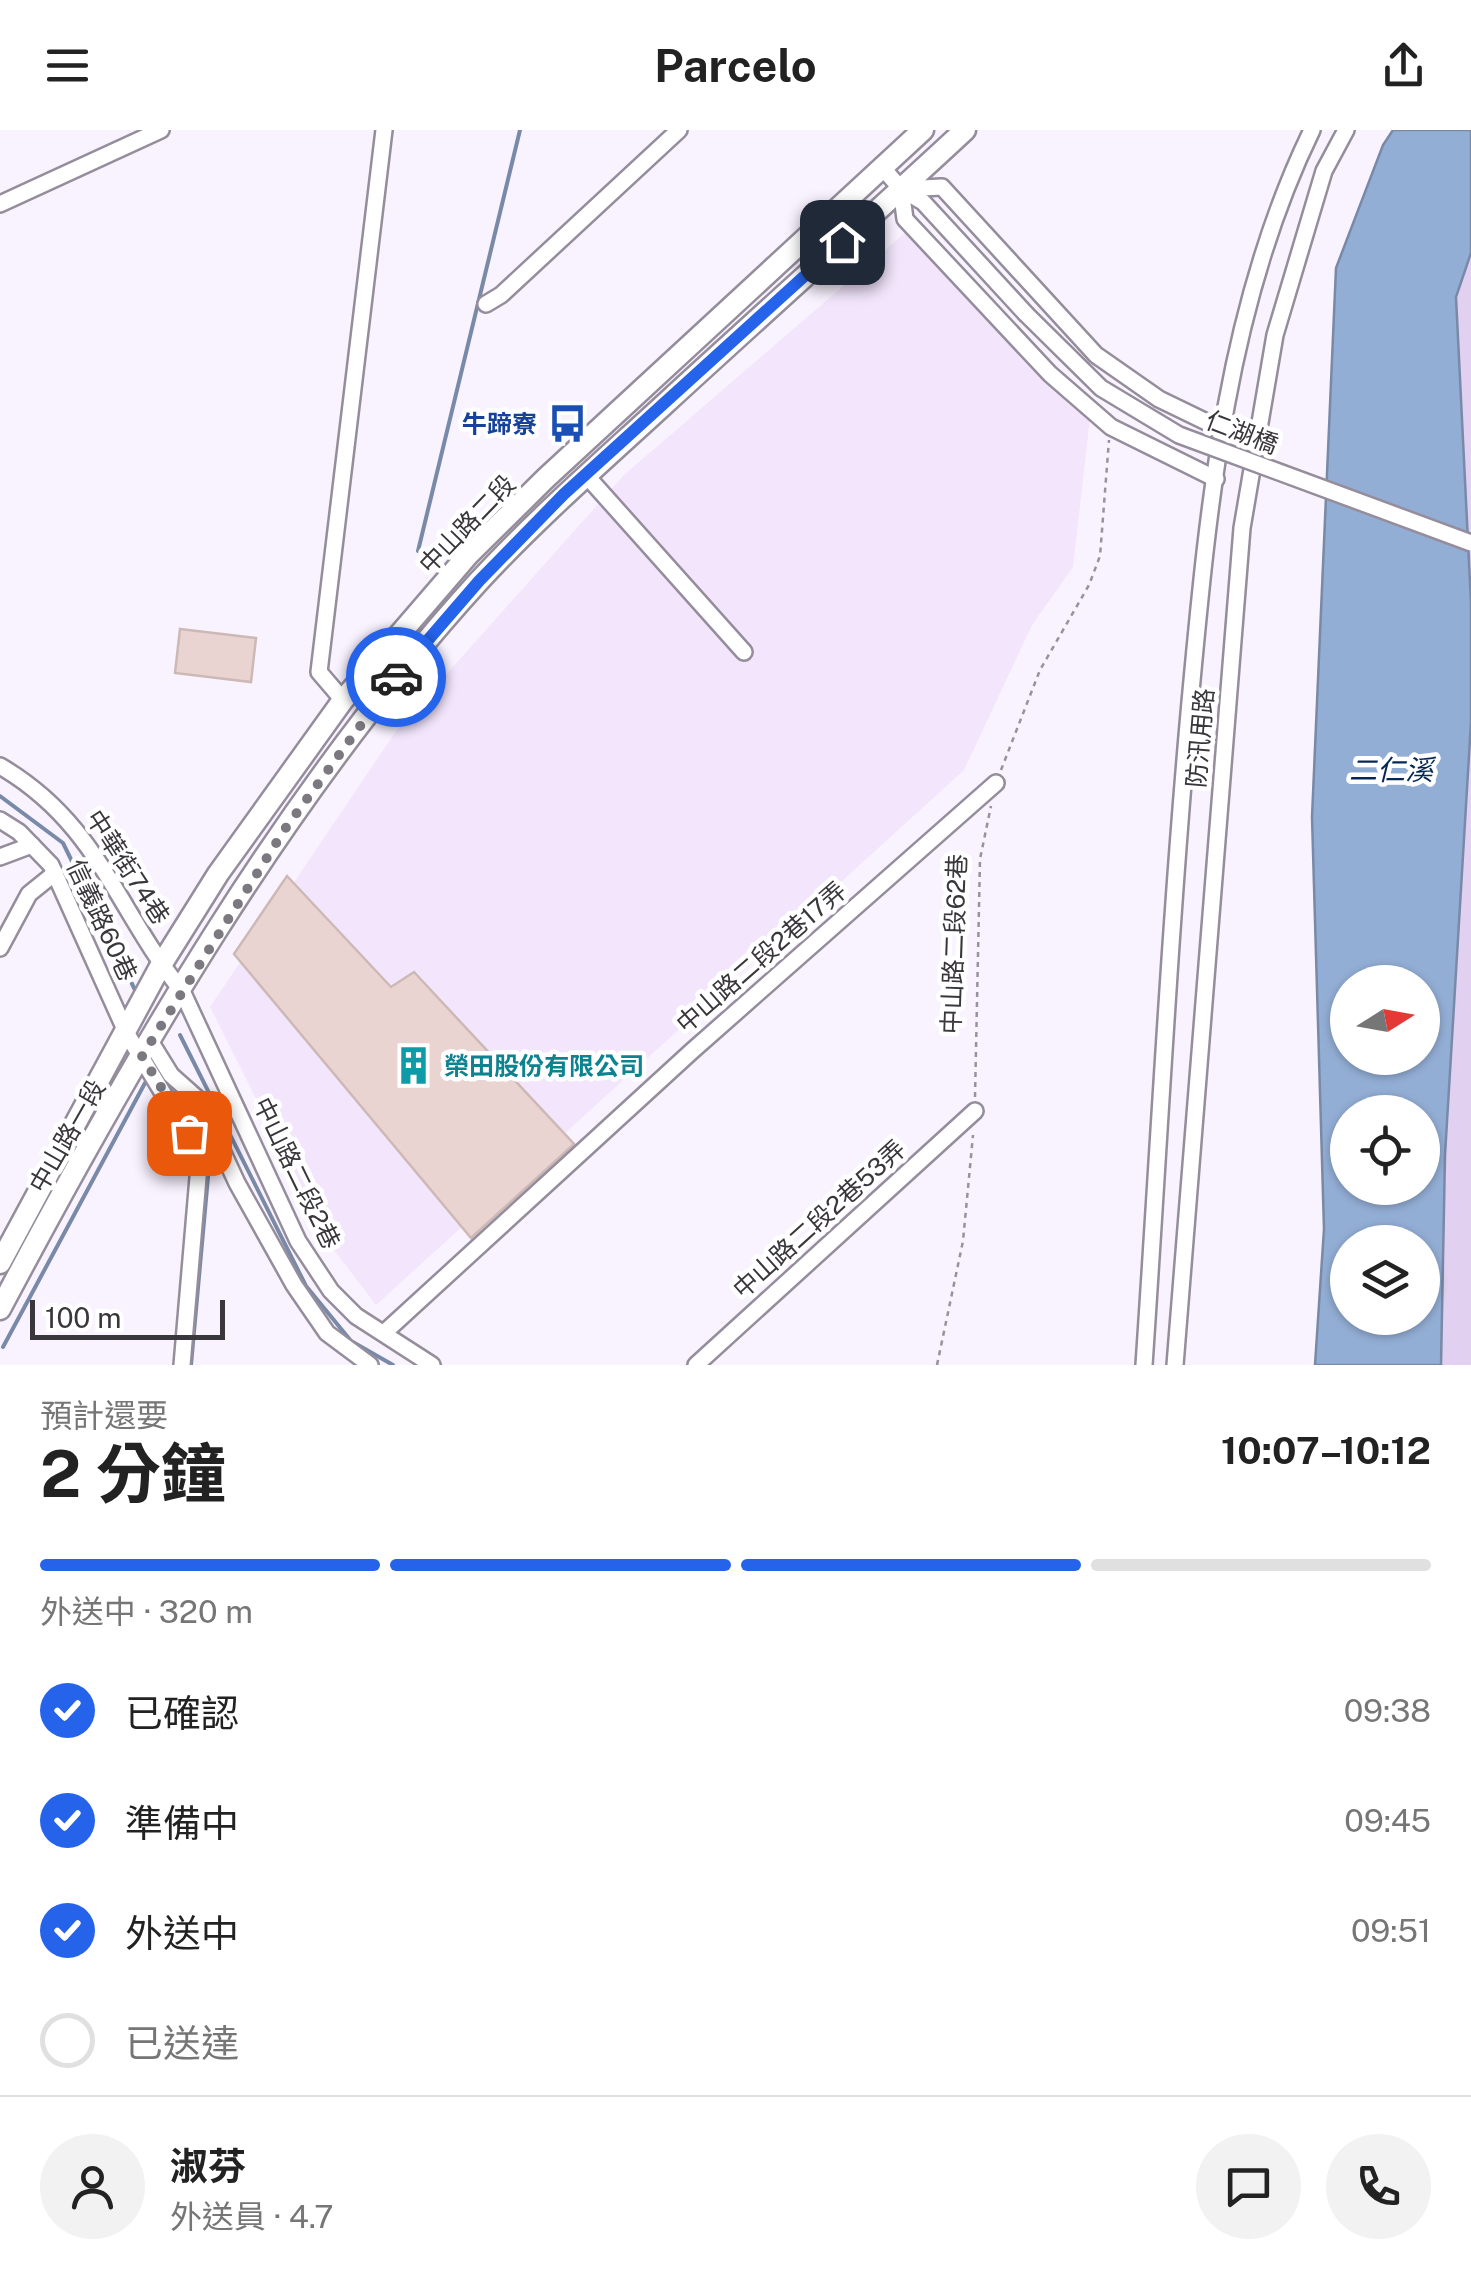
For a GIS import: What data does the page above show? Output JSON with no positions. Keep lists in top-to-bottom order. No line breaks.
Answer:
{"streets":{"main road":["中山路二段","中山路一段"],"street":["仁湖橋","防汛用路","中華街74巷","信義路60巷","中山路二段2巷17弄","中山路二段2巷","中山路二段2巷53弄"],"path":["中山路二段62巷"]},"crossings":[["仁湖橋","中山路二段"],["中山路二段","中華街74巷"],["中山路二段","信義路60巷"],["中山路二段","中山路一段"],["中山路二段","中山路二段2巷"],["中華街74巷","中山路二段2巷"],["信義路60巷","中山路一段"],["中山路二段62巷","中山路二段2巷17弄"],["中山路二段62巷","中山路二段2巷53弄"],["中山路二段2巷17弄","中山路二段2巷"]],"water":["二仁溪"],"places":{"bus stop":["牛蹄寮"],"building":["榮田股份有限公司"]},"scale_bar":"100 m","north":"right","page":{"header":"Parcelo","scale":"100 m","heading":["2 分鐘","預計還要","10:07–10:12"],"panel":["淑芬","外送員 · 4.7"],"bar":"外送中 · 320 m","list":[["已確認","09:38"],["準備中","09:45"],["外送中","09:51"],"已送達"]}}
